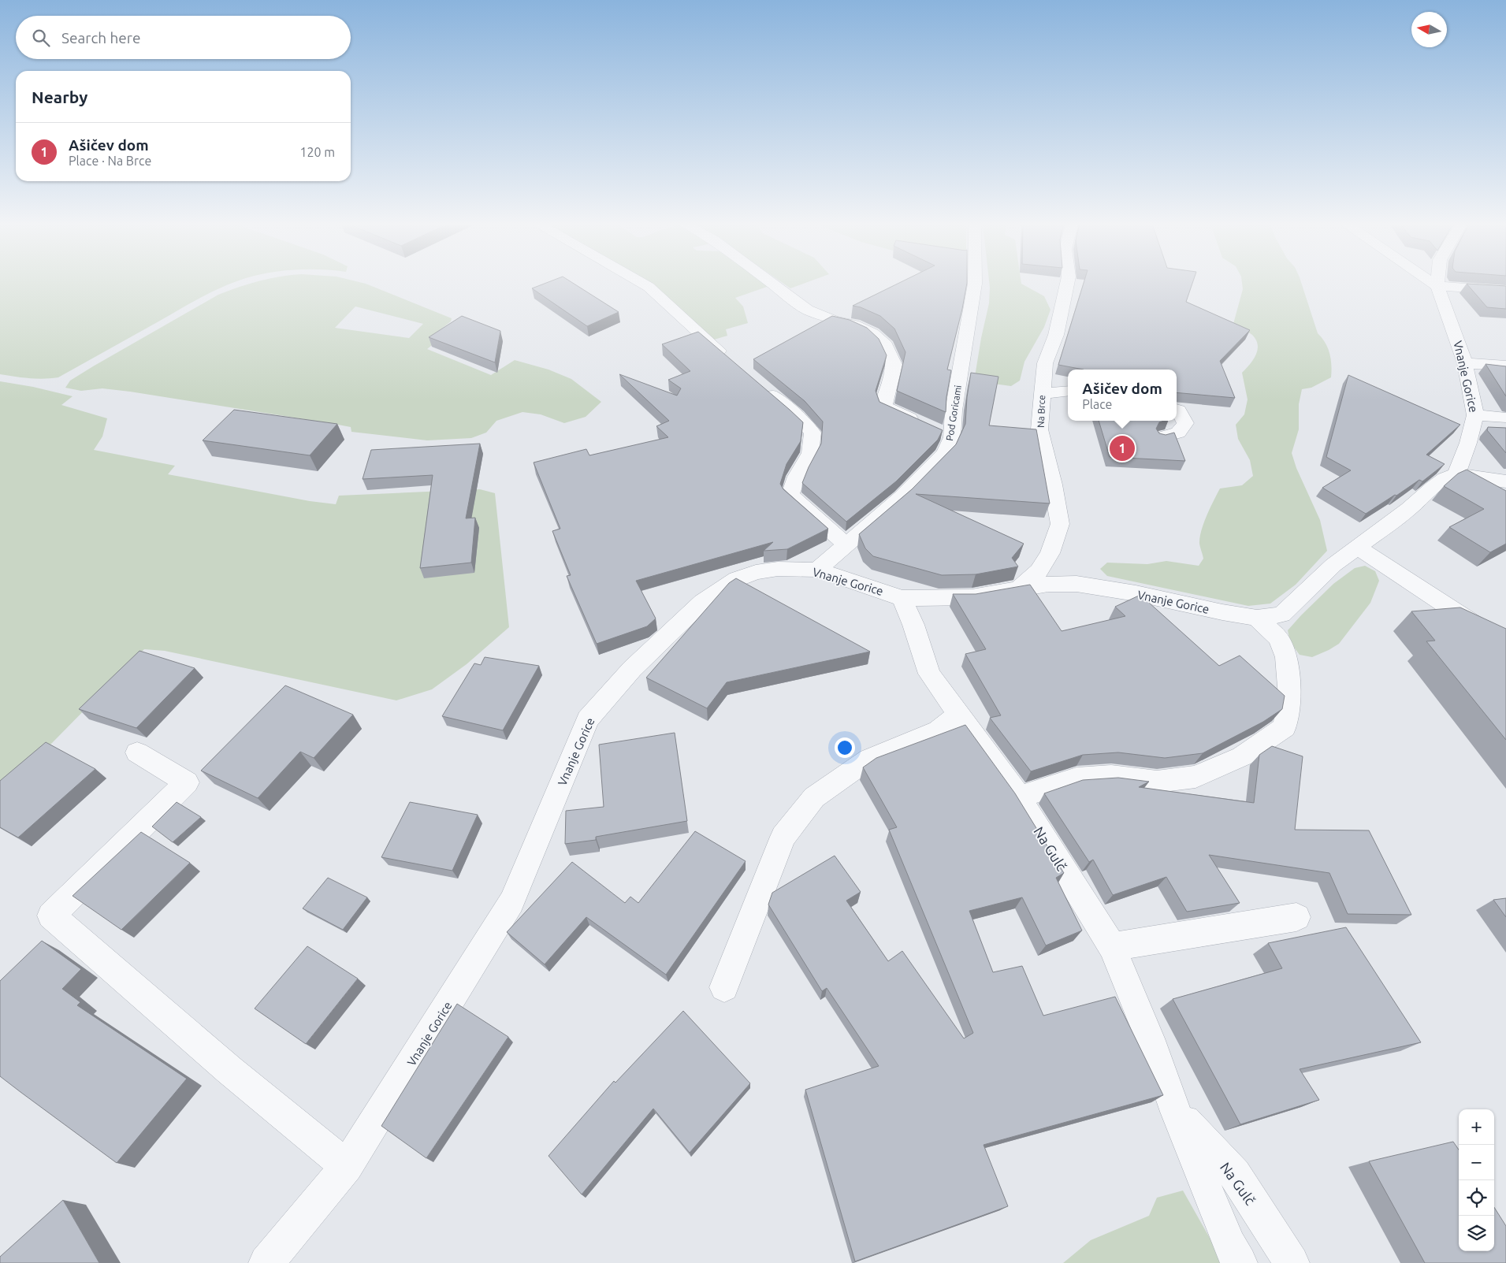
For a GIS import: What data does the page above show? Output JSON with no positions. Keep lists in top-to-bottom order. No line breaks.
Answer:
{"streets":{"street":["Vnanje Gorice","Na Brce","Pod Goricami","Na Gulč"]},"crossings":[["Vnanje Gorice","Na Brce"],["Vnanje Gorice","Pod Goricami"],["Vnanje Gorice","Na Gulč"]],"north":"left","page":{"search":"Search here","heading":"Nearby","list":[{"mark":"1","name":"Ašičev dom","note":"Place · Na Brce","value":"120 m"}],"popup":["Ašičev dom","Place"],"pins":"1","map_buttons":["+","−"]}}
